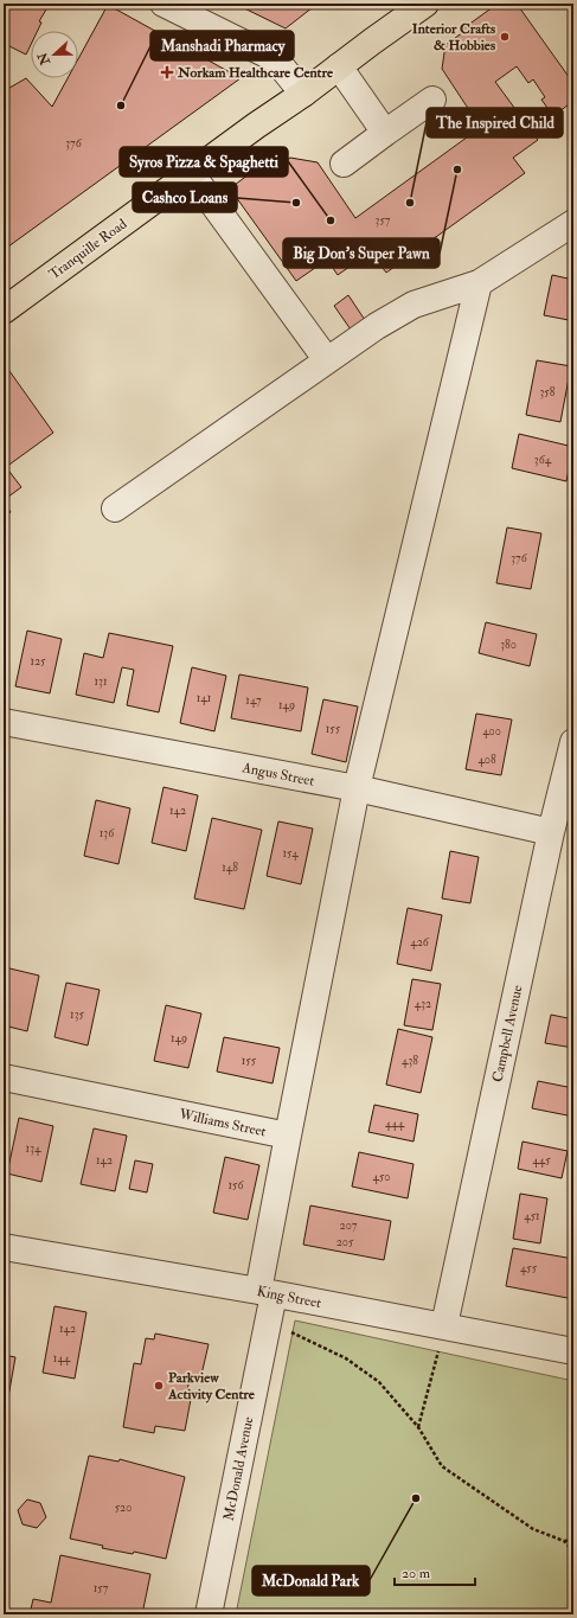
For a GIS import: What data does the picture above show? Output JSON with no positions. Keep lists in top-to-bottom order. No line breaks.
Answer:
{"streets":{"main road":["Tranquille Road"],"street":["Angus Street","Campbell Avenue","Williams Street","King Street","McDonald Avenue"]},"crossings":[["Angus Street","Campbell Avenue"],["Campbell Avenue","King Street"],["King Street","McDonald Avenue"]],"places":{"other":["Interior Crafts & Hobbies","Manshadi Pharmacy","Big Don's Super Pawn","Cashco Loans","The Inspired Child","Syros Pizza & Spaghetti","Parkview Activity Centre","McDonald Park"],"health":["Norkam Healthcare Centre"]},"house_numbers":["376","357","358","364","376","380","125","131","141","147","149","155","400","408","142","136","154","148","426","432","135","149","155","438","444","134","142","445","450","156","451","207","205","455","142","144","520","157"],"scale_bar":"20 m","north":"left"}
